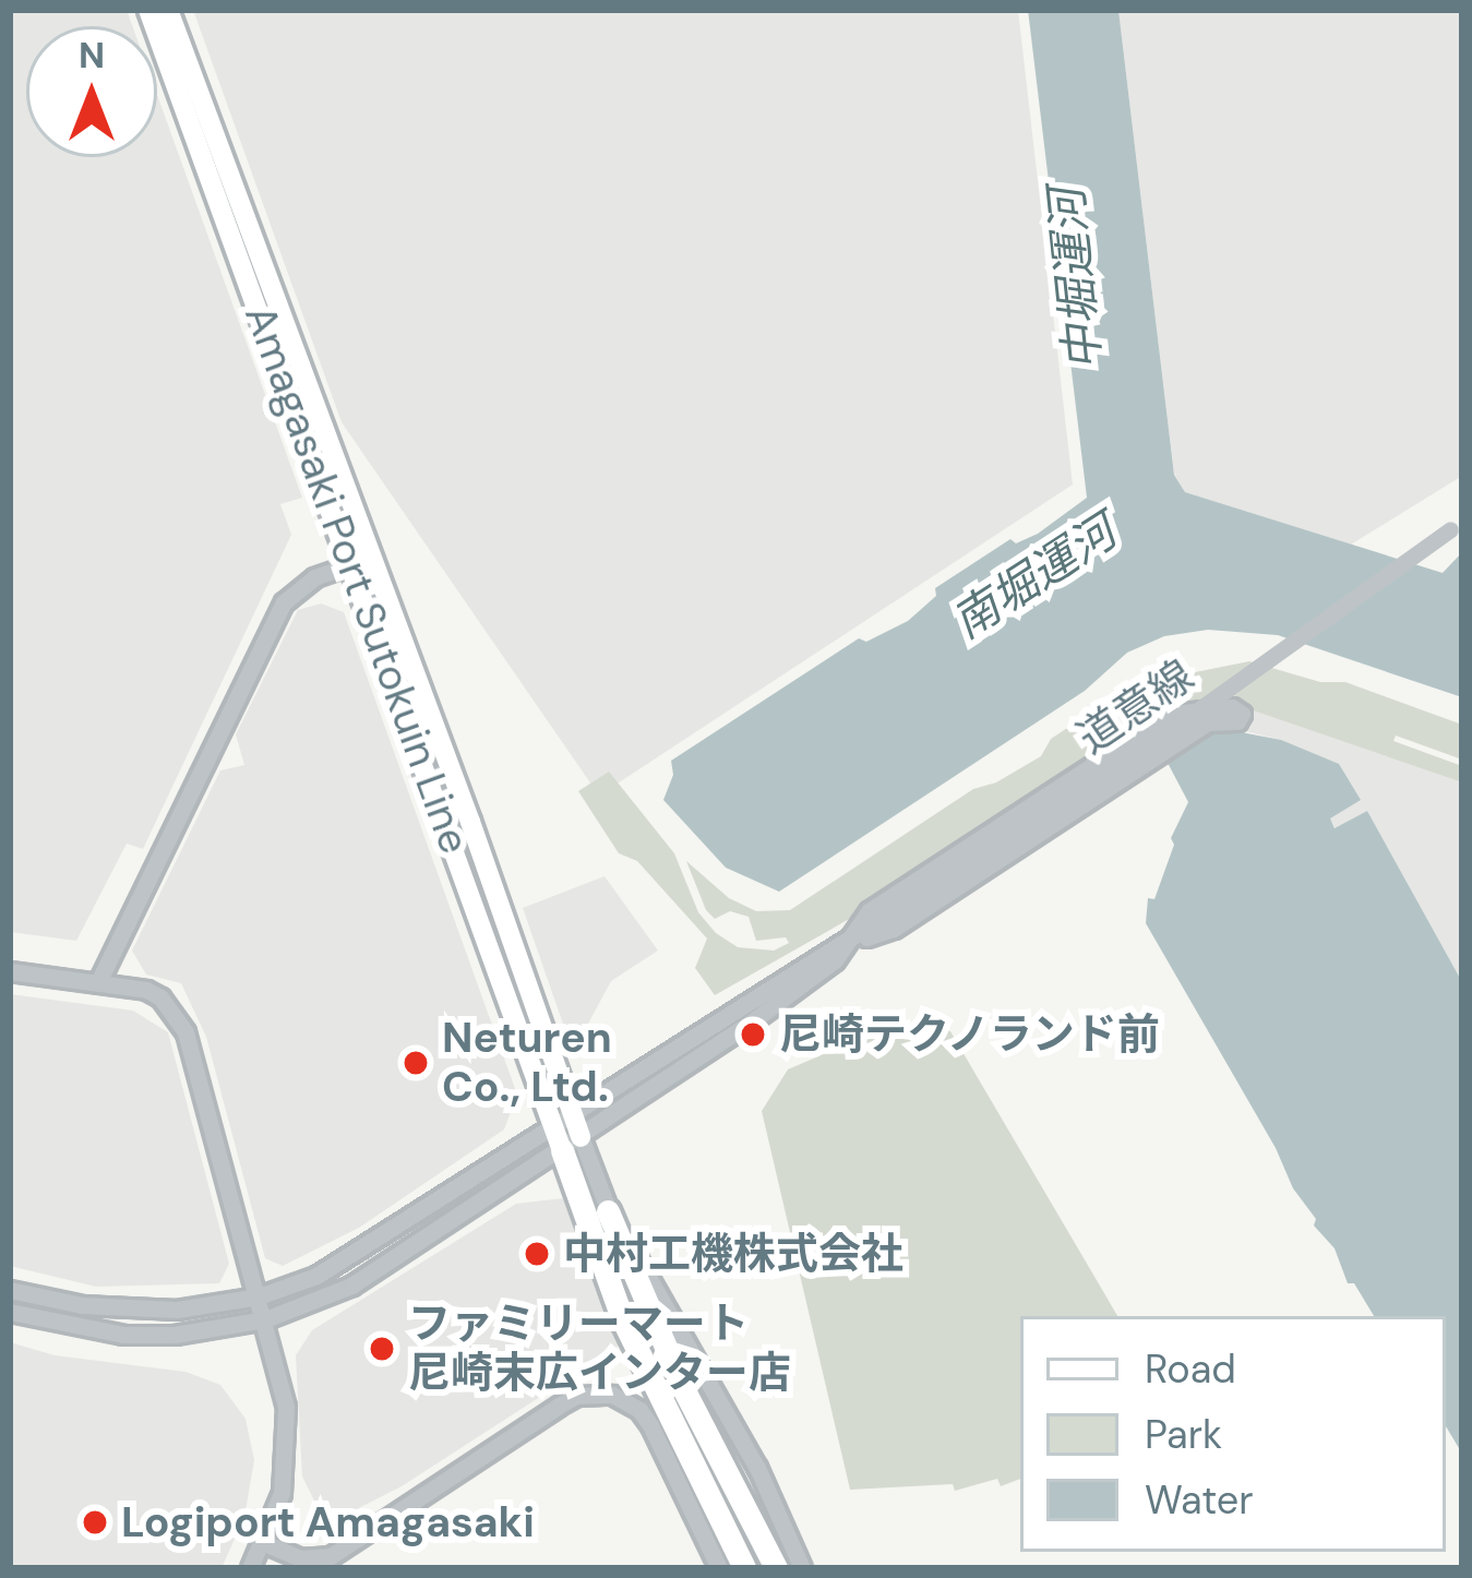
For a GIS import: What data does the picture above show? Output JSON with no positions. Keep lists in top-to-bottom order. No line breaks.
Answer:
{"streets":{"main road":["Amagasaki Port Sutokuin Line"],"street":["道意線"]},"crossings":[["Amagasaki Port Sutokuin Line","道意線"]],"water":["中堀運河","南堀運河"],"places":["尼崎テクノランド前","Neturen Co., Ltd.","中村工機株式会社","ファミリーマート 尼崎末広インター店","Logiport Amagasaki"],"legend":["Road","Park","Water"],"north":"top"}
